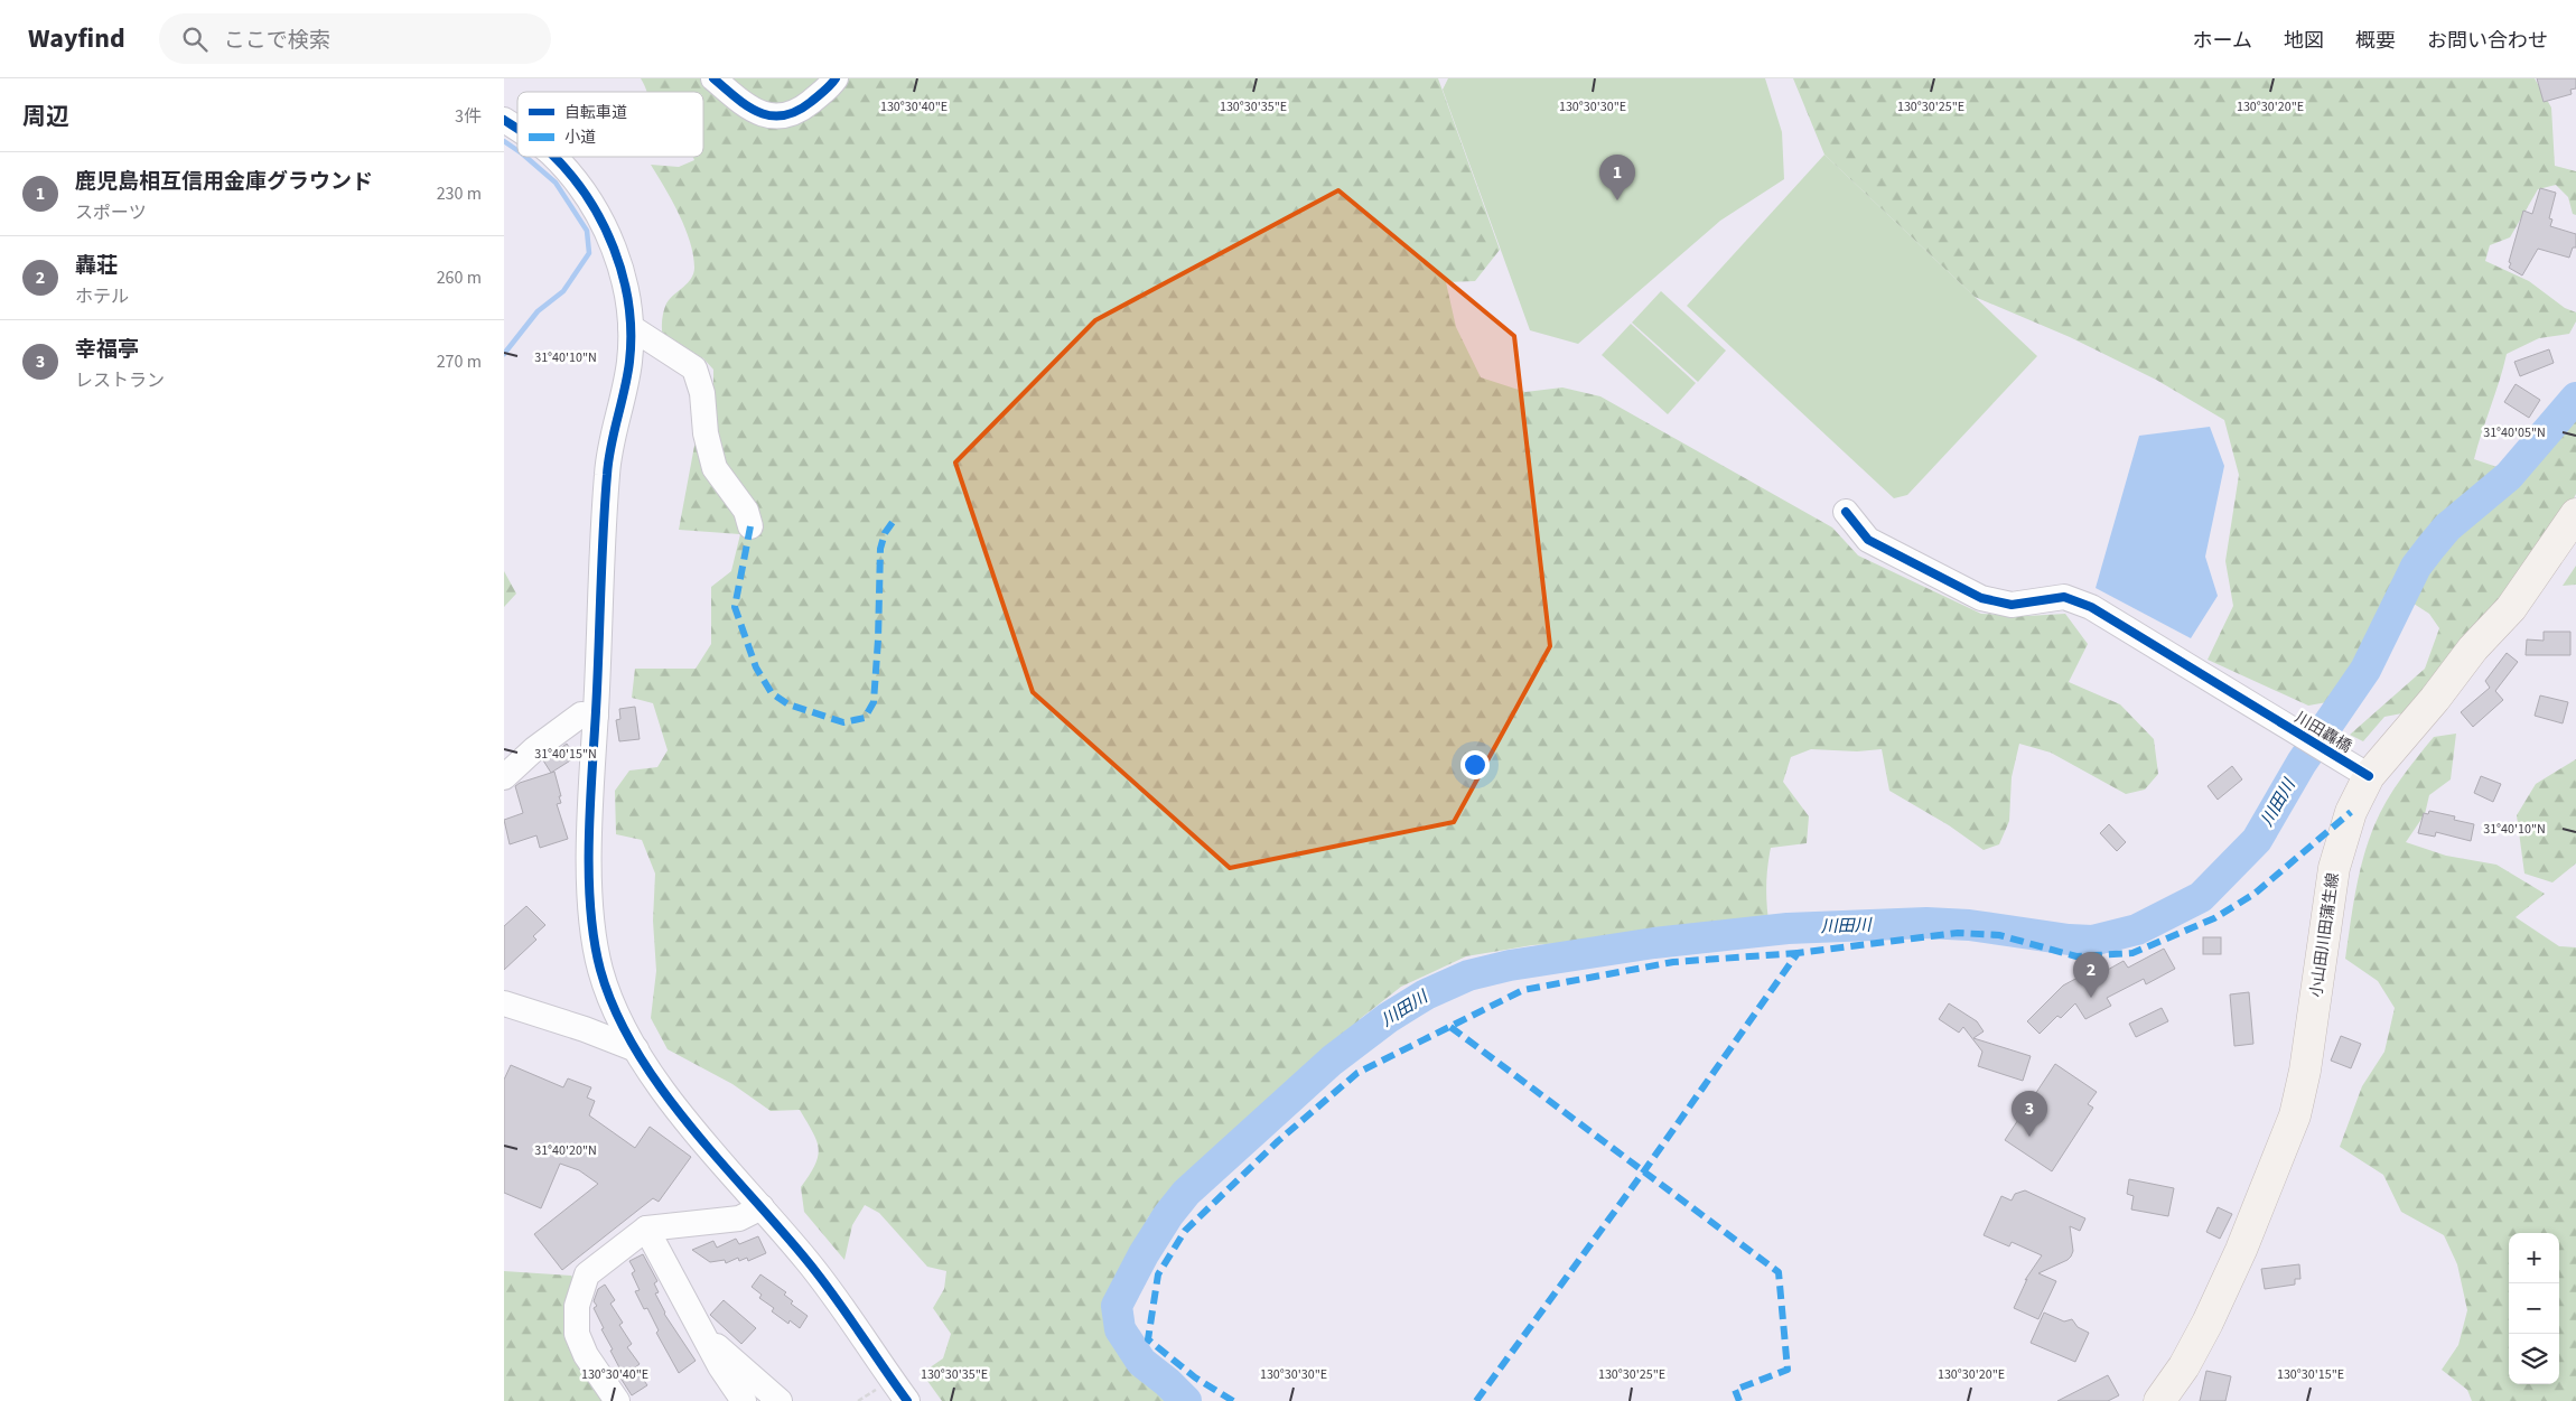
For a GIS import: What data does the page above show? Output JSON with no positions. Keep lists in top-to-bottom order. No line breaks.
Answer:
{"streets":{"main road":["小山田川田蒲生線"],"street":["川田轟橋"]},"crossings":[["川田轟橋","小山田川田蒲生線"]],"water":["川田川"],"legend":["自転車道","小道"],"page":{"header":"Wayfind","search":"ここで検索","nav":["ホーム","地図","概要","お問い合わせ"],"heading":["周辺","3件"],"list":[{"mark":"1","name":"鹿児島相互信用金庫グラウンド","note":"スポーツ","value":"230 m"},{"mark":"2","name":"轟荘","note":"ホテル","value":"260 m"},{"mark":"3","name":"幸福亭","note":"レストラン","value":"270 m"}],"pins":["1","2","3"],"map_buttons":["+","−"]},"coordinates":["130°30'40\"E","130°30'35\"E","130°30'30\"E","130°30'25\"E","130°30'20\"E","31°40'10\"N","31°40'05\"N","31°40'15\"N","31°40'20\"N","130°30'15\"E"]}
